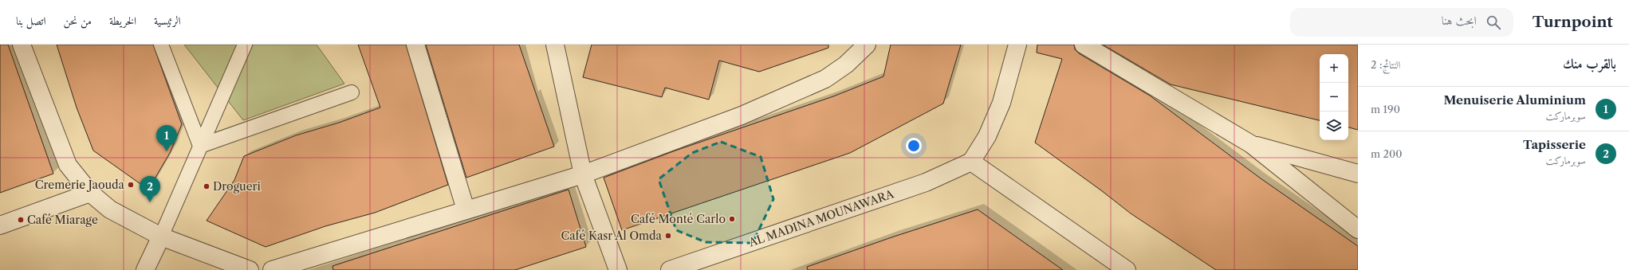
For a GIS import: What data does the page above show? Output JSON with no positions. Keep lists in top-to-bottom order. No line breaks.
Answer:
{"streets":{"street":["AL MADINA MOUNAWARA"]},"places":["Cremerie Jaouda","Drogueri","Café Monté Carlo","Café Miarage","Café Kasr Al Omda"],"page":{"header":"Turnpoint","search":"ابحث هنا","nav":["الرئيسية","الخريطة","من نحن","اتصل بنا"],"heading":["بالقرب منك","النتائج: 2"],"map_buttons":["+","−"],"list":[{"mark":"1","name":"Menuiserie Aluminium","note":"سوبرماركت","value":"190 m"},{"mark":"2","name":"Tapisserie","note":"سوبرماركت","value":"200 m"}],"pins":["1","2"]}}
